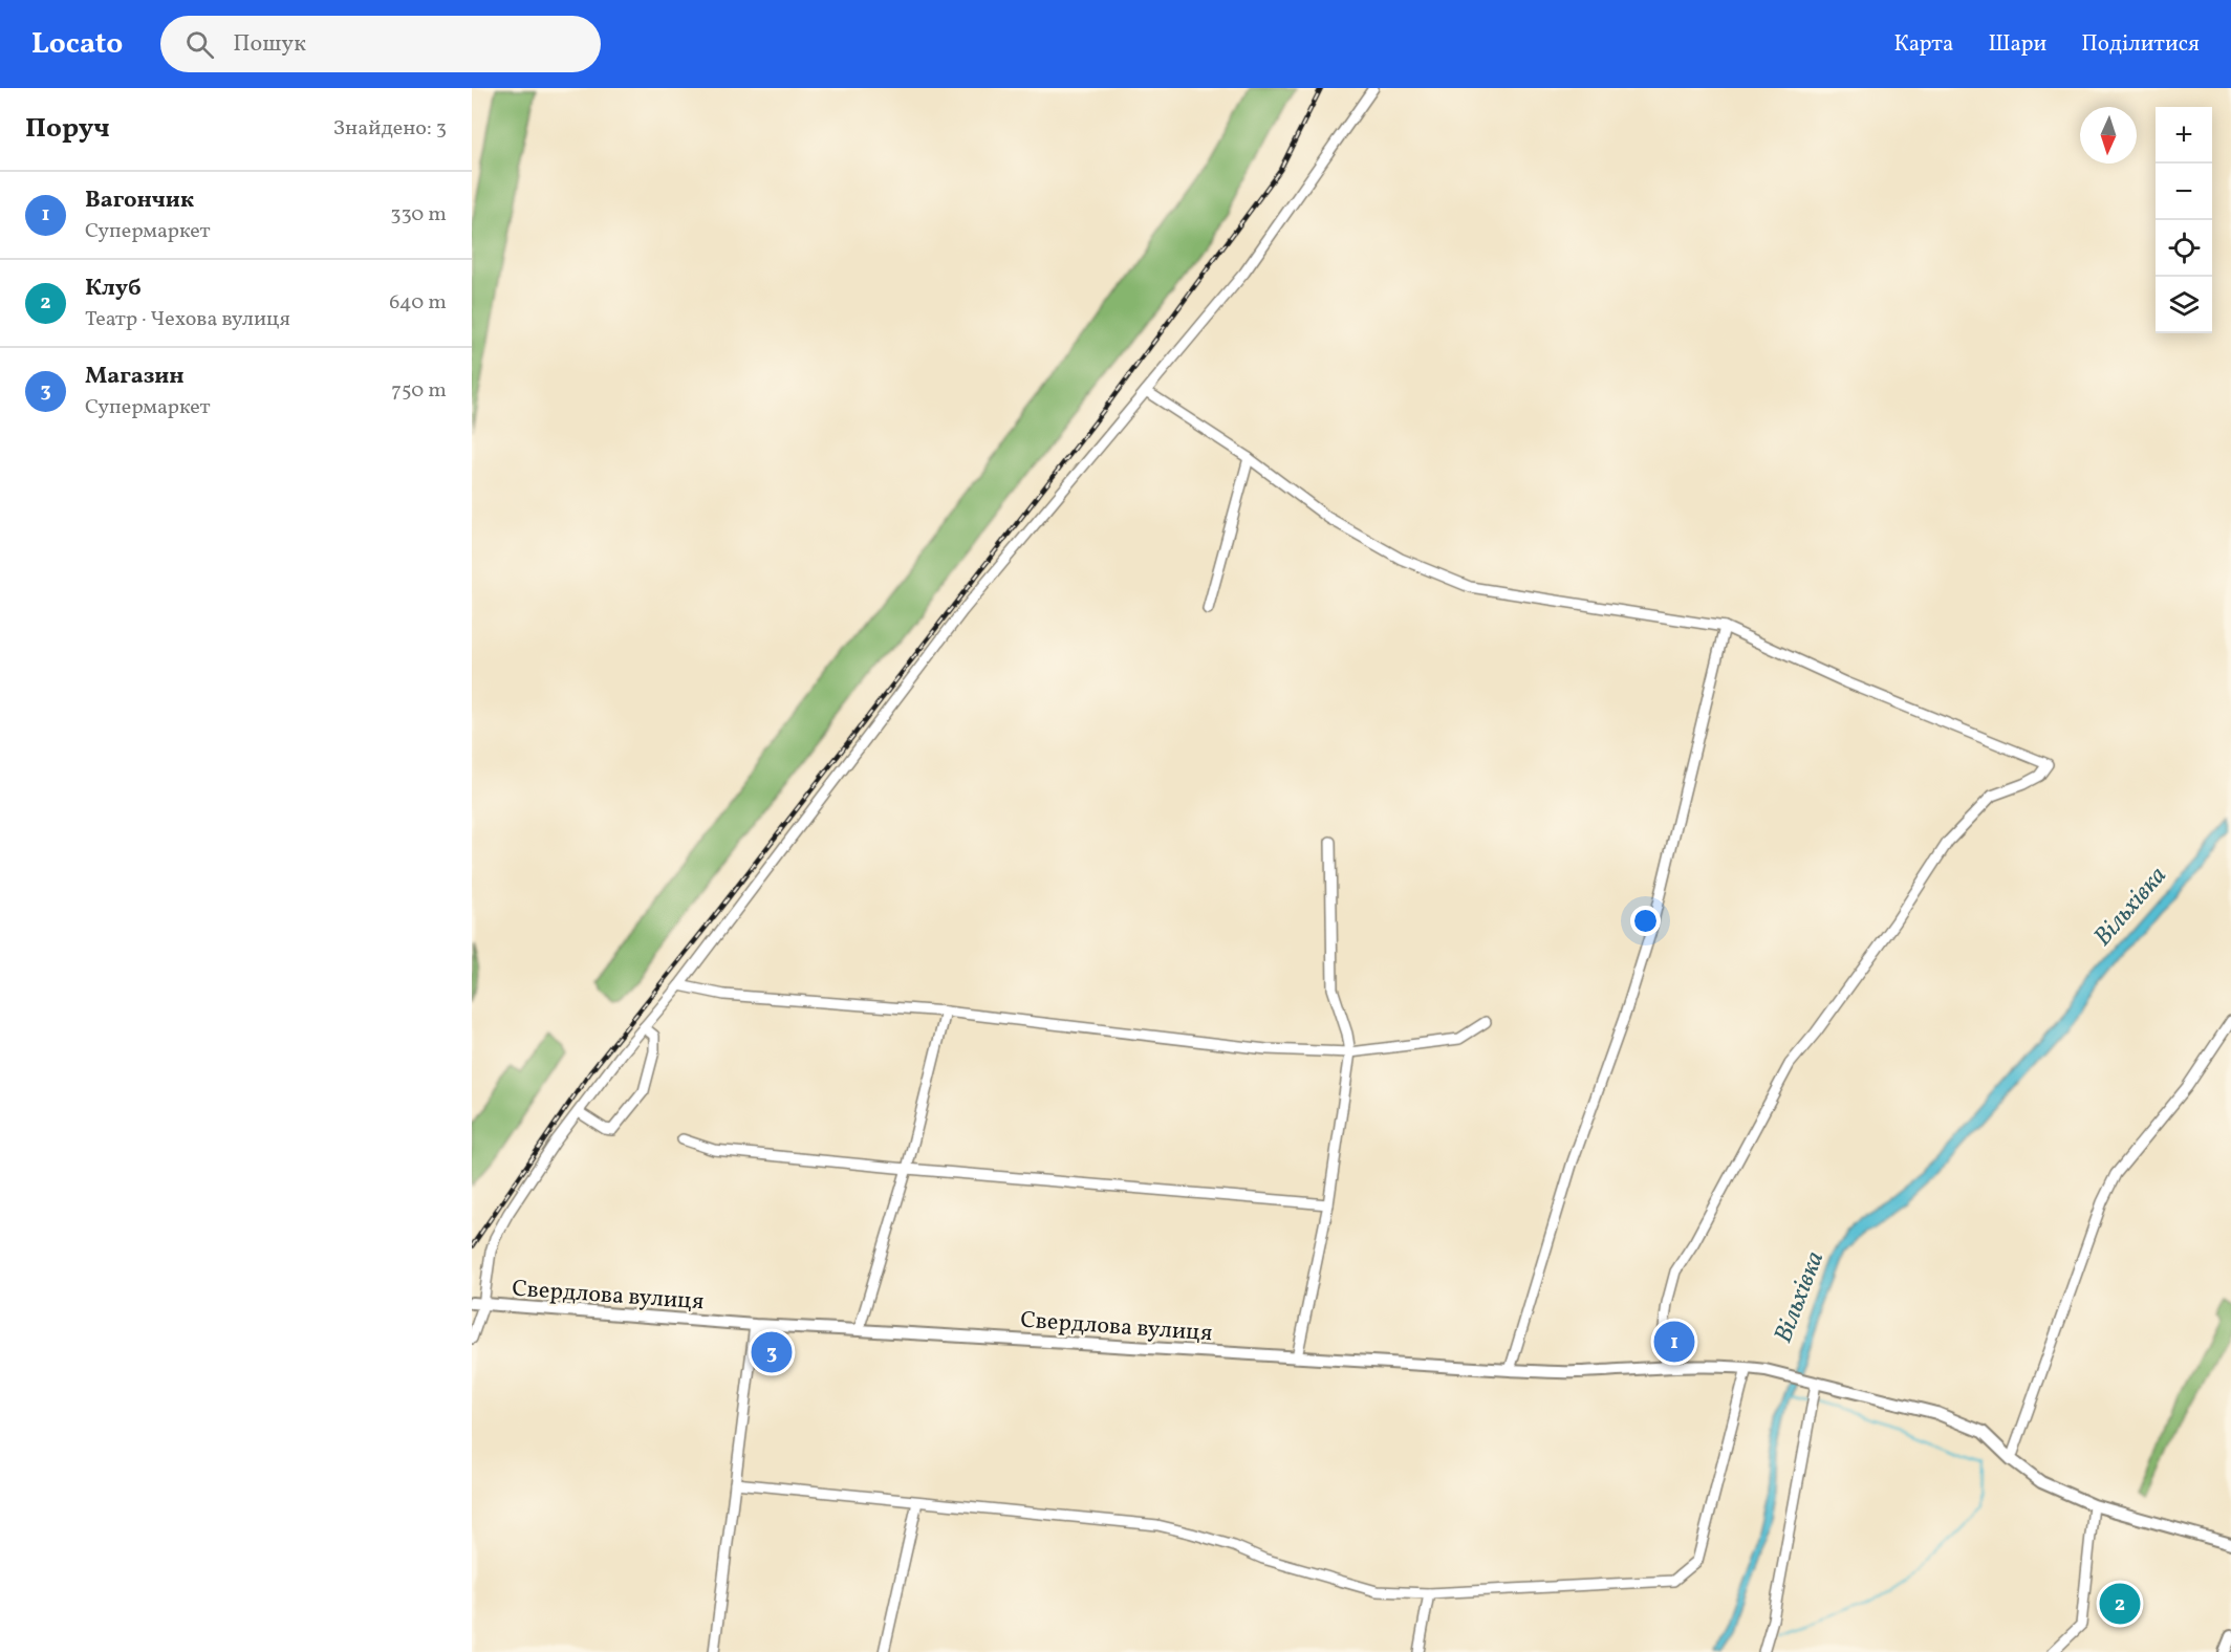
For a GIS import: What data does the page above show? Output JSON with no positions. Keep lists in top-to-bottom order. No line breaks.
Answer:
{"streets":{"street":["Свердлова вулиця"]},"water":["Вільхівка"],"north":"bottom","page":{"header":"Locato","search":"Пошук","nav":["Карта","Шари","Поділитися"],"heading":["Поруч","Знайдено: 3"],"map_buttons":["+","−"],"list":[{"mark":"1","name":"Вагончик","note":"Супермаркет","value":"330 m"},{"mark":"2","name":"Клуб","note":"Театр · Чехова вулиця","value":"640 m"},{"mark":"3","name":"Mагазин","note":"Супермаркет","value":"750 m"}],"pins":["1","3","2"]}}
